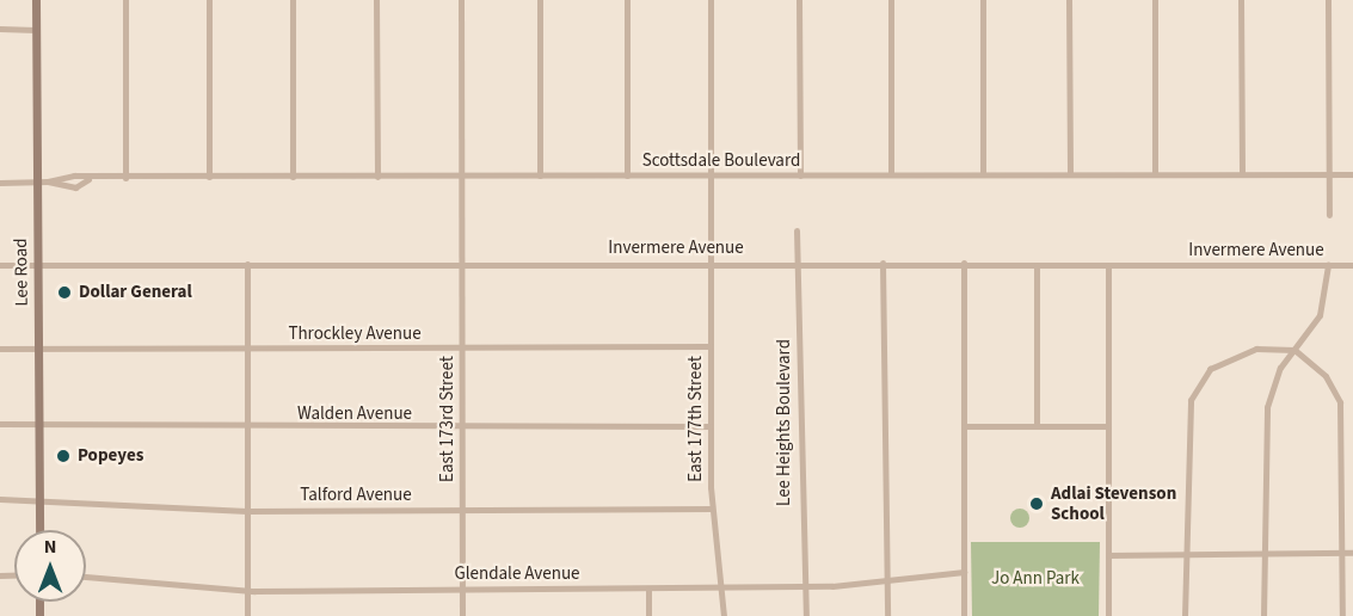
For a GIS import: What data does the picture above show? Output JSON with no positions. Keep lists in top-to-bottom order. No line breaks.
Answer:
{"streets":{"main road":["Lee Road"],"street":["Scottsdale Boulevard","Invermere Avenue","Throckley Avenue","Walden Avenue","East 173rd Street","East 177th Street","Lee Heights Boulevard","Talford Avenue","Glendale Avenue"]},"crossings":[["Scottsdale Boulevard","Lee Road"],["Scottsdale Boulevard","East 173rd Street"],["Scottsdale Boulevard","East 177th Street"],["Invermere Avenue","Lee Road"],["Invermere Avenue","East 173rd Street"],["Invermere Avenue","East 177th Street"],["Invermere Avenue","Lee Heights Boulevard"],["Lee Road","Throckley Avenue"],["Lee Road","Walden Avenue"],["Lee Road","Talford Avenue"],["Throckley Avenue","East 173rd Street"],["Throckley Avenue","East 177th Street"],["Walden Avenue","East 173rd Street"],["Walden Avenue","East 177th Street"],["East 173rd Street","Talford Avenue"],["East 173rd Street","Glendale Avenue"],["East 177th Street","Talford Avenue"],["East 177th Street","Glendale Avenue"],["Lee Heights Boulevard","Glendale Avenue"]],"parks":["Jo Ann Park"],"places":["Dollar General","Popeyes","Adlai Stevenson School"],"north":"top"}
